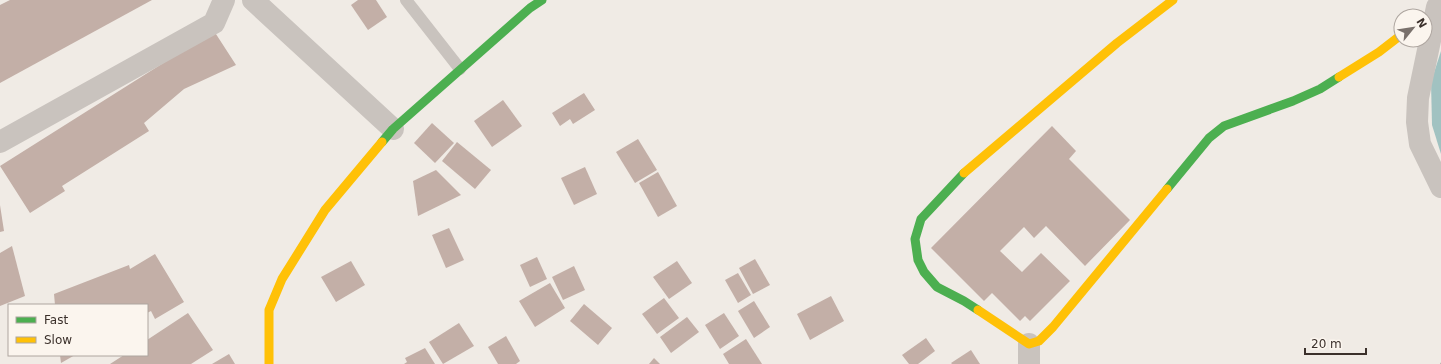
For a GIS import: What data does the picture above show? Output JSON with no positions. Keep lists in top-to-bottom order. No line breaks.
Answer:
{"legend":["Fast","Slow"],"scale_bar":"20 m","north":"top right"}
